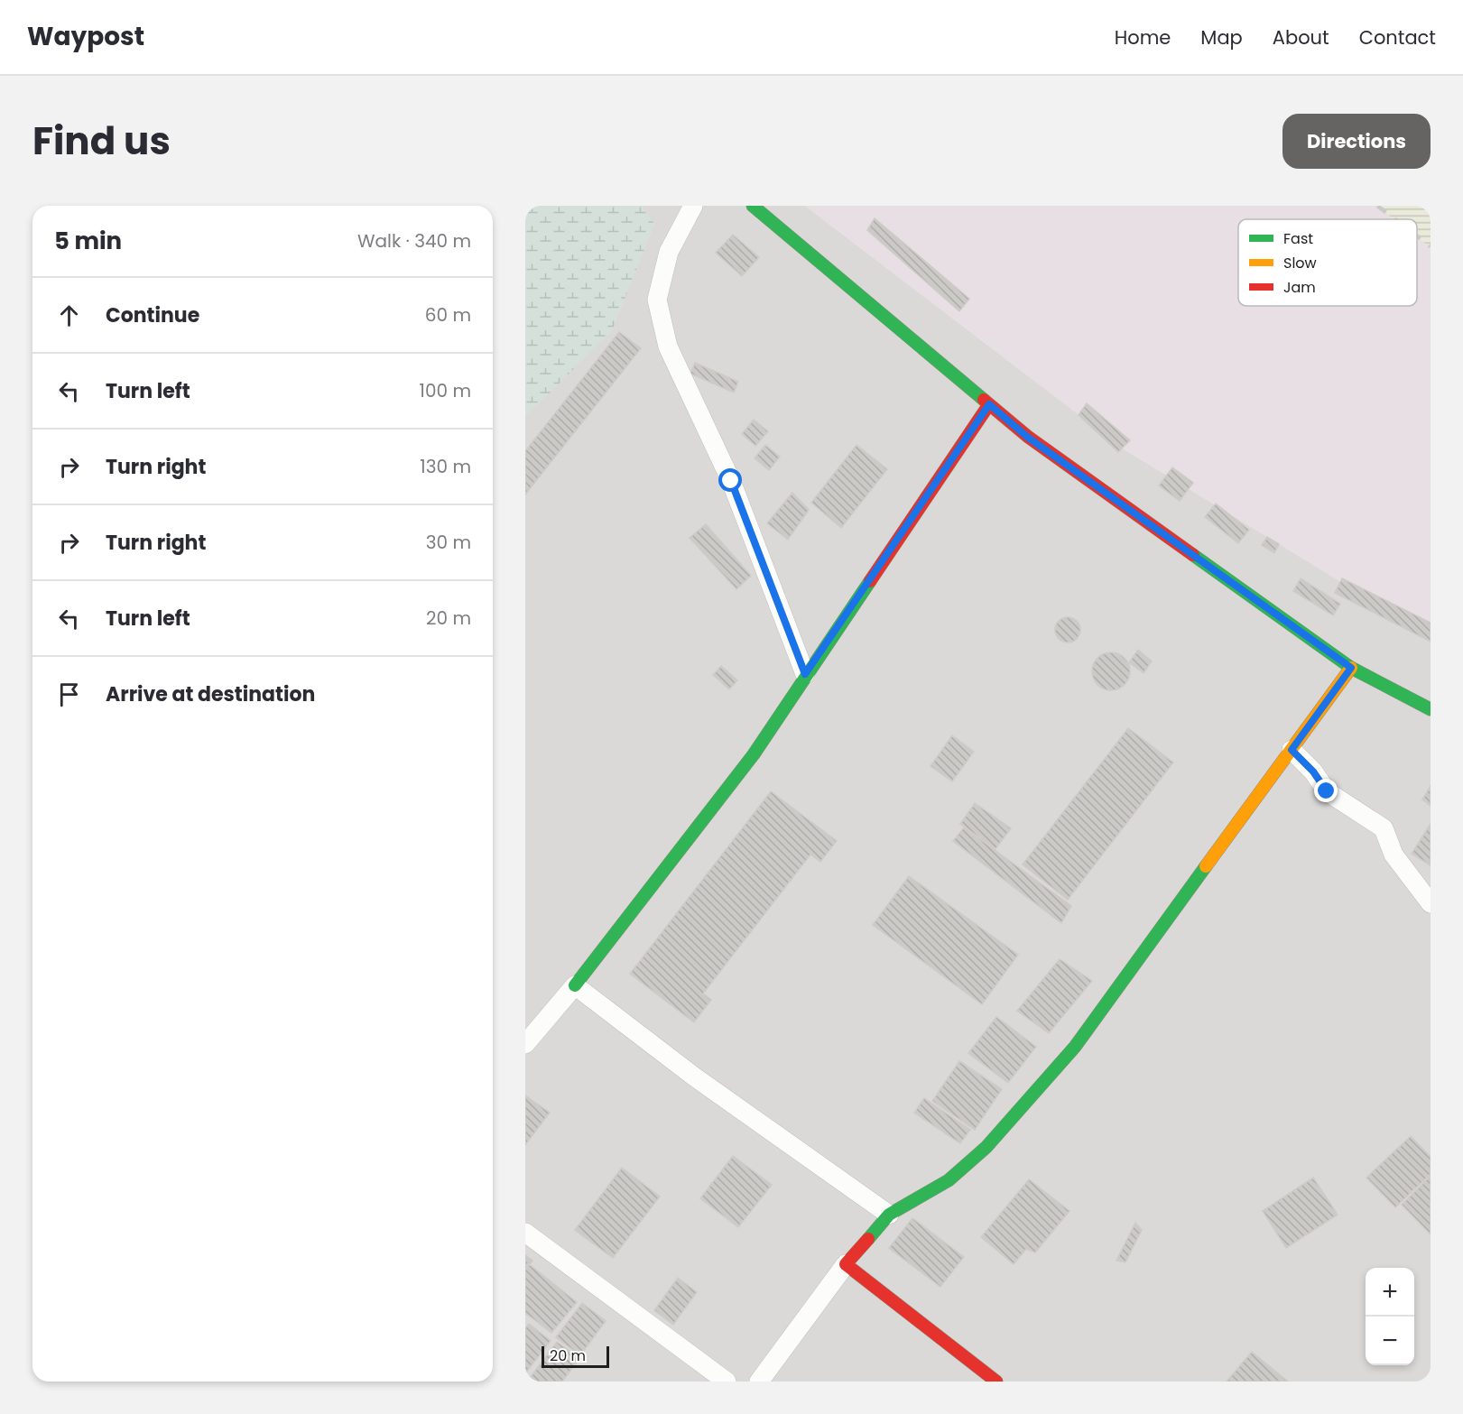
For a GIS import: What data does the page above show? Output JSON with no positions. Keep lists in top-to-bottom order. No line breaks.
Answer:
{"legend":["Fast","Slow","Jam"],"scale_bar":"20 m","page":{"header":"Waypost","nav":["Home","Map","About","Contact"],"title":"Find us","buttons":"Directions","heading":["5 min","Walk · 340 m"],"list":[["Continue","60 m"],["Turn left","100 m"],["Turn right","130 m"],["Turn right","30 m"],["Turn left","20 m"],"Arrive at destination"],"map_buttons":["+","−"],"scale":"20 m"}}
